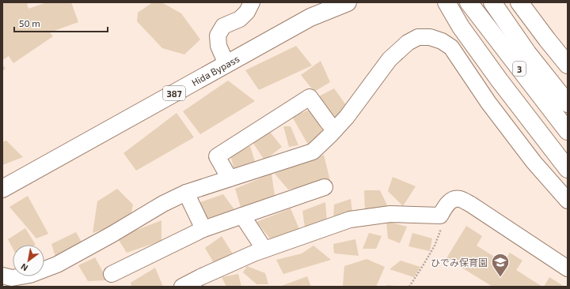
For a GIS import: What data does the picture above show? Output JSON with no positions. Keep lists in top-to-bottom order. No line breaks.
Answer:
{"streets":{"highway":["3","Hida Bypass","387"]},"places":{"school or university":["ひでみ保育園"]},"scale_bar":"50 m","north":"bottom left"}
